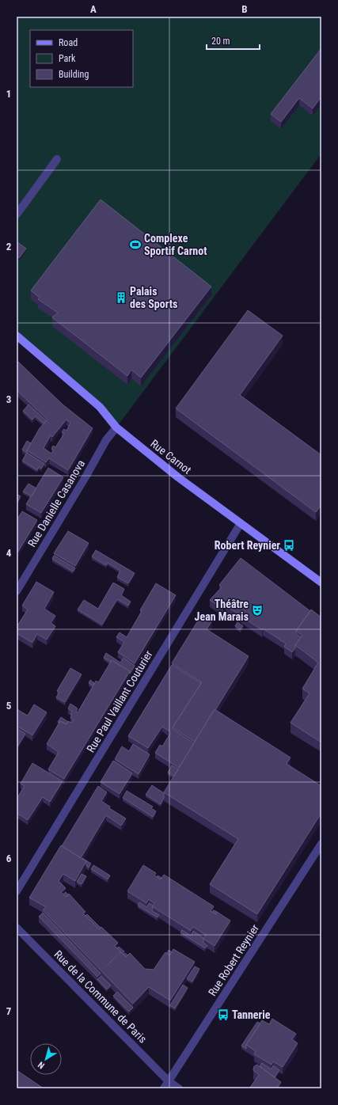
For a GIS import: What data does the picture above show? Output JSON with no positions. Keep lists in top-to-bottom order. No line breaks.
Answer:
{"streets":{"main road":["Rue Carnot"],"street":["Rue Danielle Casanova","Rue Paul Vaillant Couturier","Rue Robert Reynier","Rue de la Commune de Paris"]},"crossings":[["Rue Carnot","Rue Danielle Casanova"],["Rue Carnot","Rue Paul Vaillant Couturier"],["Rue Robert Reynier","Rue de la Commune de Paris"]],"places":{"sports":["Complexe Sportif Carnot"],"building":["Palais des Sports"],"bus stop":["Robert Reynier","Tannerie"],"theatre":["Théâtre Jean Marais"]},"legend":["Road","Park","Building"],"scale_bar":"20 m","north":"bottom left","grid":{"columns":["A","B"],"rows":["1","2","3","4","5","6","7"]}}
